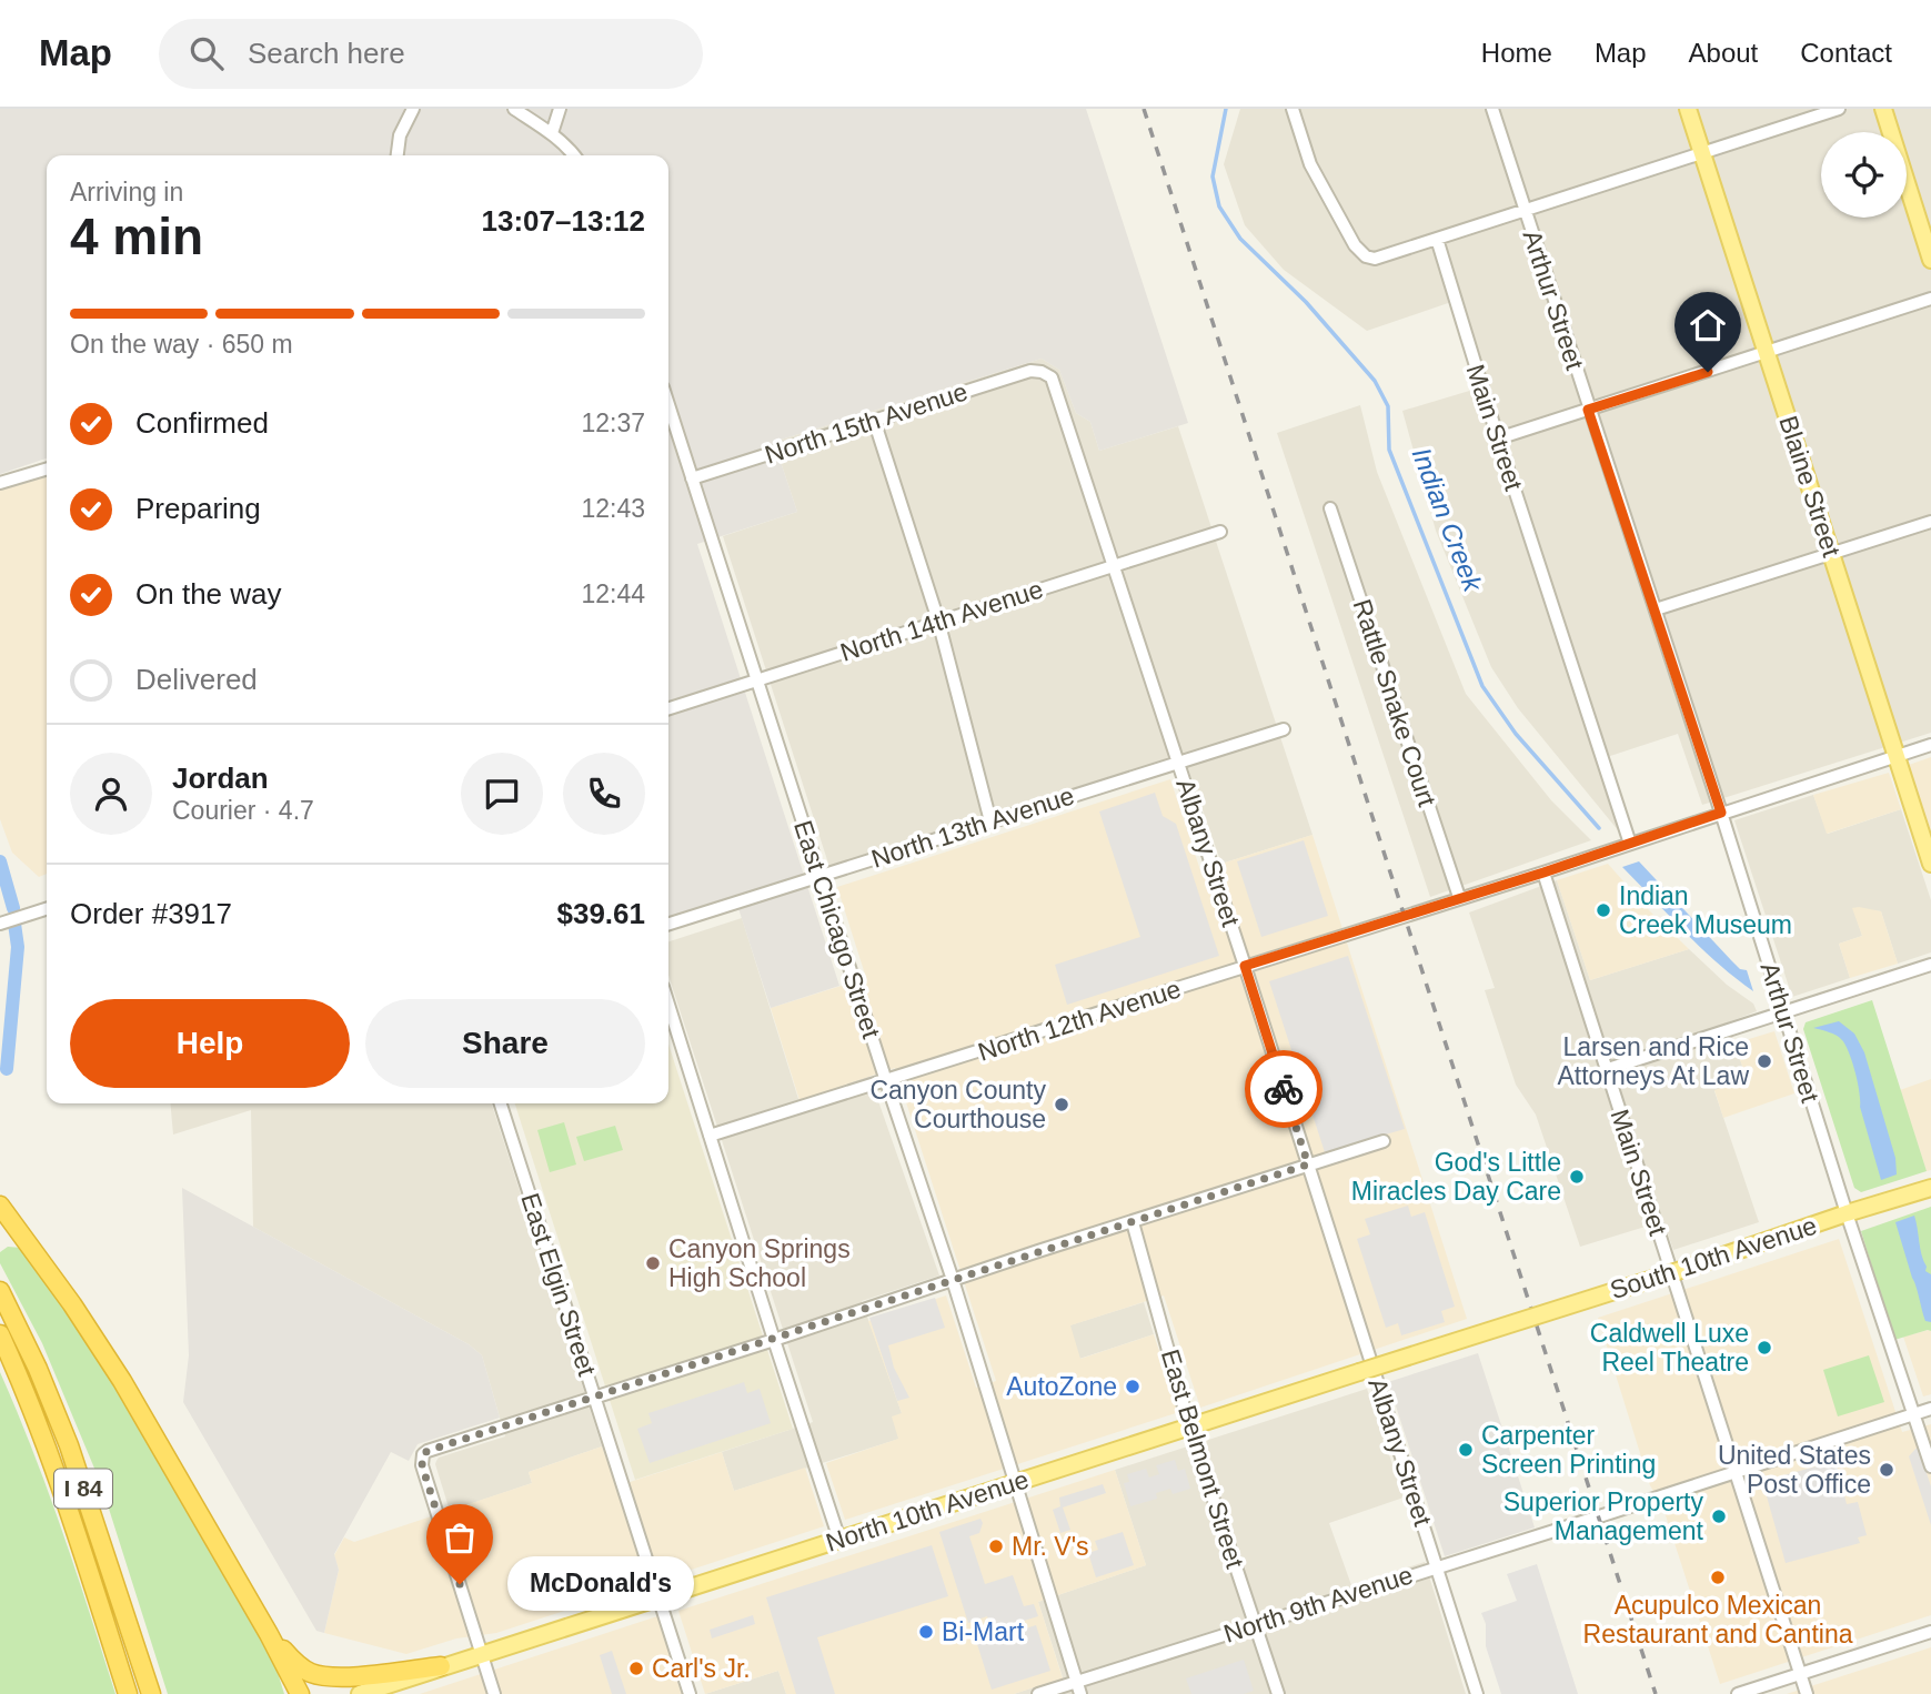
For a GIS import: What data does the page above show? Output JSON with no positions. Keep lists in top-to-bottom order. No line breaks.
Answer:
{"streets":{"highway":["I 84"],"main road":["Blaine Street","South 10th Avenue","North 10th Avenue"],"street":["Arthur Street","North 15th Avenue","Main Street","North 14th Avenue","Rattle Snake Court","North 13th Avenue","Albany Street","East Chicago Street","North 12th Avenue","East Elgin Street","East Belmont Street","North 9th Avenue"]},"crossings":[["Arthur Street","North 12th Avenue"],["Arthur Street","South 10th Avenue"],["Arthur Street","North 9th Avenue"],["North 15th Avenue","Albany Street"],["North 15th Avenue","East Chicago Street"],["Main Street","North 12th Avenue"],["Main Street","North 9th Avenue"],["Blaine Street","North 12th Avenue"],["North 14th Avenue","Albany Street"],["North 14th Avenue","East Chicago Street"],["Rattle Snake Court","North 12th Avenue"],["North 13th Avenue","Albany Street"],["North 13th Avenue","East Chicago Street"],["Albany Street","North 12th Avenue"],["Albany Street","North 9th Avenue"],["East Chicago Street","North 12th Avenue"],["East Chicago Street","North 10th Avenue"],["East Chicago Street","North 9th Avenue"],["South 10th Avenue","North 10th Avenue"],["East Elgin Street","North 10th Avenue"],["East Belmont Street","North 10th Avenue"],["East Belmont Street","North 9th Avenue"]],"water":["Indian Creek"],"places":["Indian Creek Museum","Larsen and Rice Attorneys At Law","Canyon County Courthouse","God's Little Miracles Day Care","Canyon Springs High School","Caldwell Luxe Reel Theatre","AutoZone","Carpenter Screen Printing","United States Post Office","Superior Property Management","Mr. V's","Acupulco Mexican Restaurant and Cantina","McDonald's","Bi-Mart","Carl's Jr."],"page":{"header":"Map","search":"Search here","nav":["Home","Map","About","Contact"],"heading":["4 min","Arriving in","13:07–13:12"],"panel":["Jordan","Courier · 4.7","Order #3917","$39.61"],"bar":"On the way · 650 m","list":[["Confirmed","12:37"],["Preparing","12:43"],["On the way","12:44"],"Delivered"],"buttons":["Help","Share"],"bubble":"McDonald's"}}
